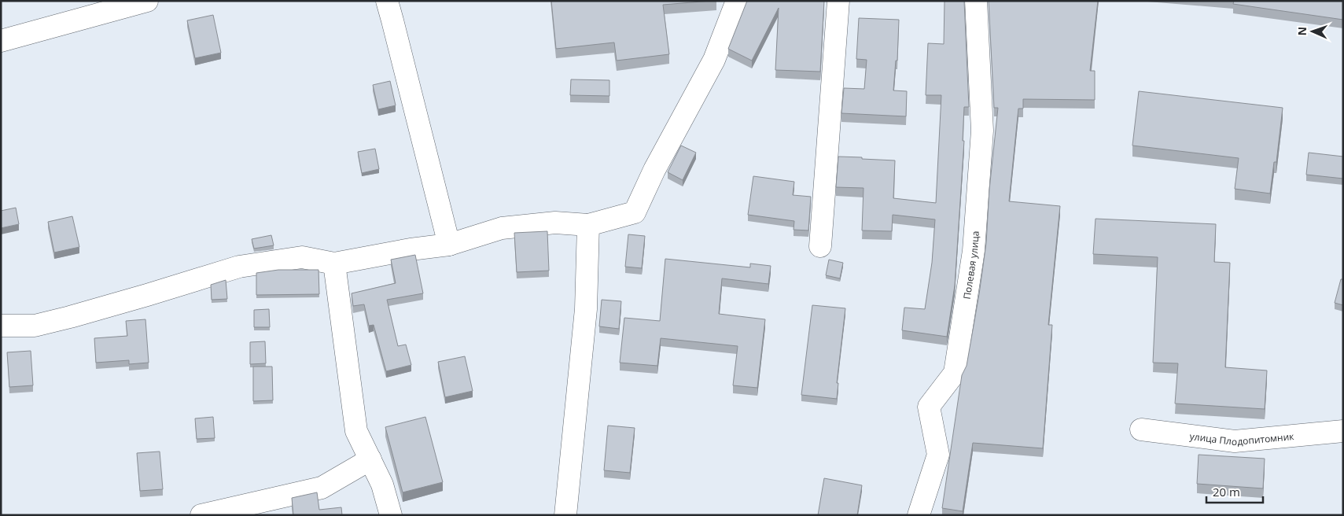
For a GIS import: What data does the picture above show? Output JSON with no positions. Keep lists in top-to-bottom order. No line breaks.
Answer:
{"streets":{"street":["Полевая улица","улица Плодопитомник"]},"scale_bar":"20 m","north":"left"}
